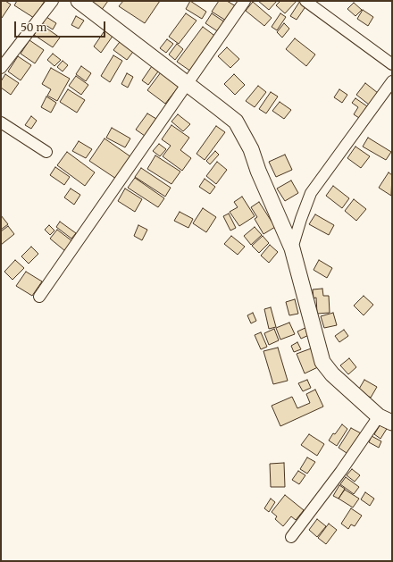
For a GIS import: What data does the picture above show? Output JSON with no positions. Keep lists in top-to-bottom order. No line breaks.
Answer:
{"scale_bar":"50 m"}
